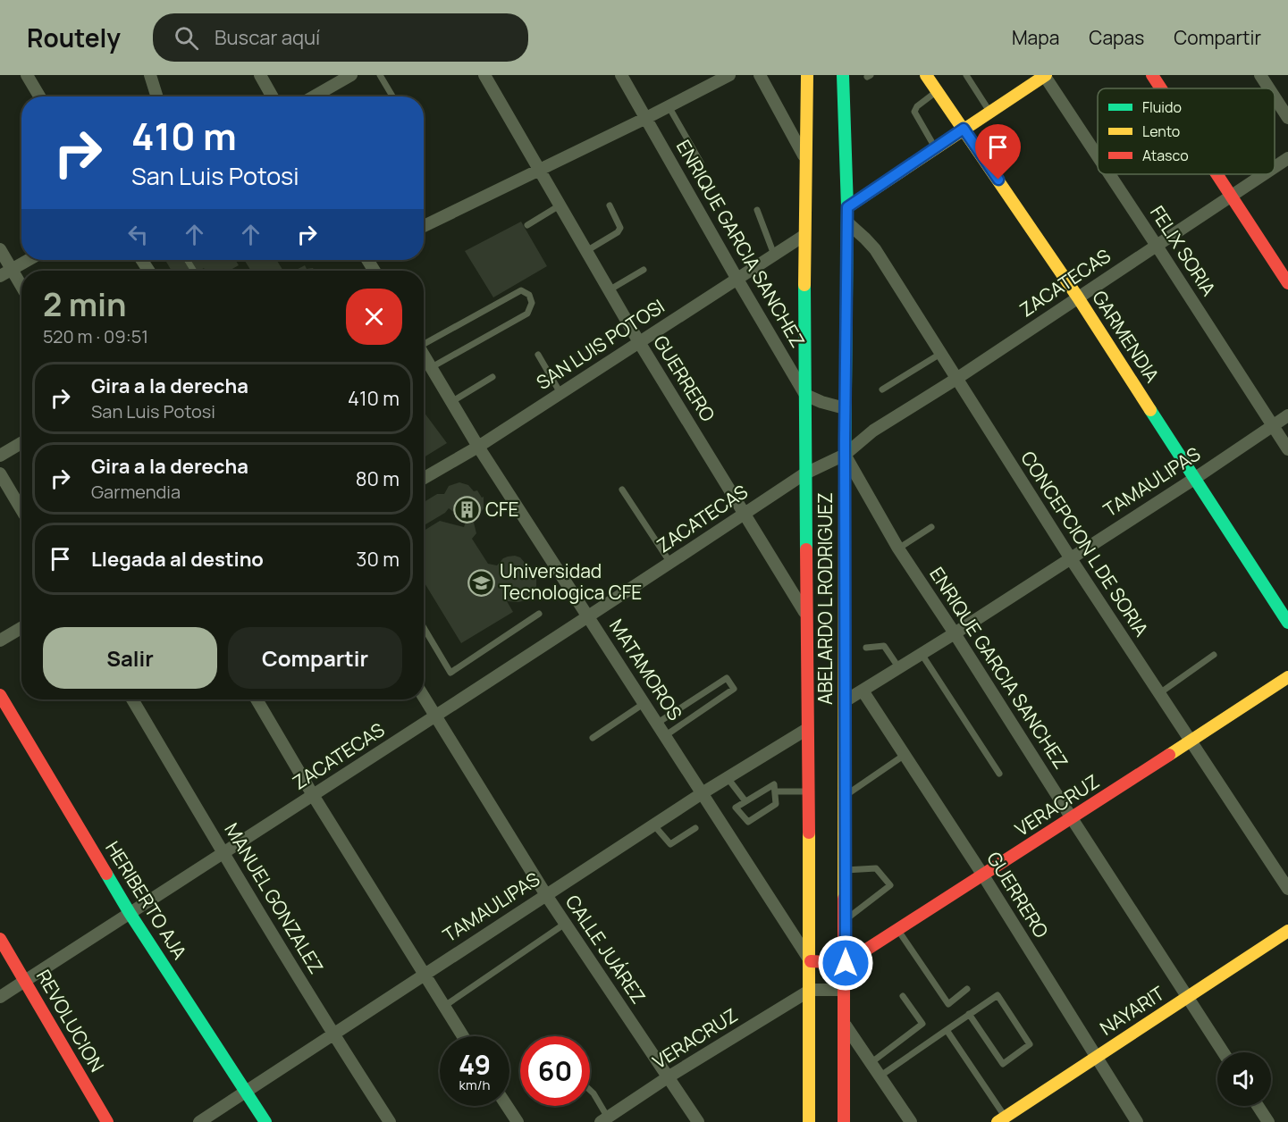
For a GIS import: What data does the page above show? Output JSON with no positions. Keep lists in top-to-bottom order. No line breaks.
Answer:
{"streets":{"main road":["GARMENDIA","ABELARDO L RODRIGUEZ","VERACRUZ","HERIBERTO AJA","NAYARIT","REVOLUCION"],"street":["ENRIQUE GARCIA SANCHEZ","FELIX SORIA","ZACATECAS","SAN LUIS POTOSI","GUERRERO","TAMAULIPAS","CONCEPCION L DE SORIA","MATAMOROS","MANUEL GONZALEZ","CALLE JUÁREZ"]},"crossings":[["ENRIQUE GARCIA SANCHEZ","ZACATECAS"],["ENRIQUE GARCIA SANCHEZ","SAN LUIS POTOSI"],["ENRIQUE GARCIA SANCHEZ","TAMAULIPAS"],["ENRIQUE GARCIA SANCHEZ","ABELARDO L RODRIGUEZ"],["ENRIQUE GARCIA SANCHEZ","VERACRUZ"],["ENRIQUE GARCIA SANCHEZ","NAYARIT"],["FELIX SORIA","ZACATECAS"],["FELIX SORIA","TAMAULIPAS"],["ZACATECAS","GARMENDIA"],["ZACATECAS","GUERRERO"],["ZACATECAS","CONCEPCION L DE SORIA"],["ZACATECAS","ABELARDO L RODRIGUEZ"],["ZACATECAS","MATAMOROS"],["ZACATECAS","MANUEL GONZALEZ"],["ZACATECAS","HERIBERTO AJA"],["ZACATECAS","CALLE JUÁREZ"],["ZACATECAS","REVOLUCION"],["GARMENDIA","TAMAULIPAS"],["SAN LUIS POTOSI","GUERRERO"],["SAN LUIS POTOSI","ABELARDO L RODRIGUEZ"],["SAN LUIS POTOSI","MATAMOROS"],["GUERRERO","TAMAULIPAS"],["GUERRERO","ABELARDO L RODRIGUEZ"],["GUERRERO","VERACRUZ"],["GUERRERO","NAYARIT"],["TAMAULIPAS","CONCEPCION L DE SORIA"],["TAMAULIPAS","ABELARDO L RODRIGUEZ"],["TAMAULIPAS","MATAMOROS"],["TAMAULIPAS","MANUEL GONZALEZ"],["TAMAULIPAS","HERIBERTO AJA"],["TAMAULIPAS","CALLE JUÁREZ"],["CONCEPCION L DE SORIA","ABELARDO L RODRIGUEZ"],["CONCEPCION L DE SORIA","VERACRUZ"],["ABELARDO L RODRIGUEZ","MATAMOROS"],["ABELARDO L RODRIGUEZ","VERACRUZ"],["VERACRUZ","CALLE JUÁREZ"]],"places":{"building":["CFE"],"school or university":["Universidad Tecnologica CFE"]},"legend":["Fluido","Lento","Atasco"],"page":{"header":"Routely","search":"Buscar aquí","nav":["Mapa","Capas","Compartir"],"turn":["410 m","San Luis Potosi"],"heading":["2 min","520 m · 09:51"],"list":[{"name":"Gira a la derecha","note":"San Luis Potosi","value":"410 m"},{"name":"Gira a la derecha","note":"Garmendia","value":"80 m"},{"name":"Llegada al destino","value":"30 m"}],"buttons":["Salir","Compartir"],"speed":"49 km/h","limit":"60"}}
